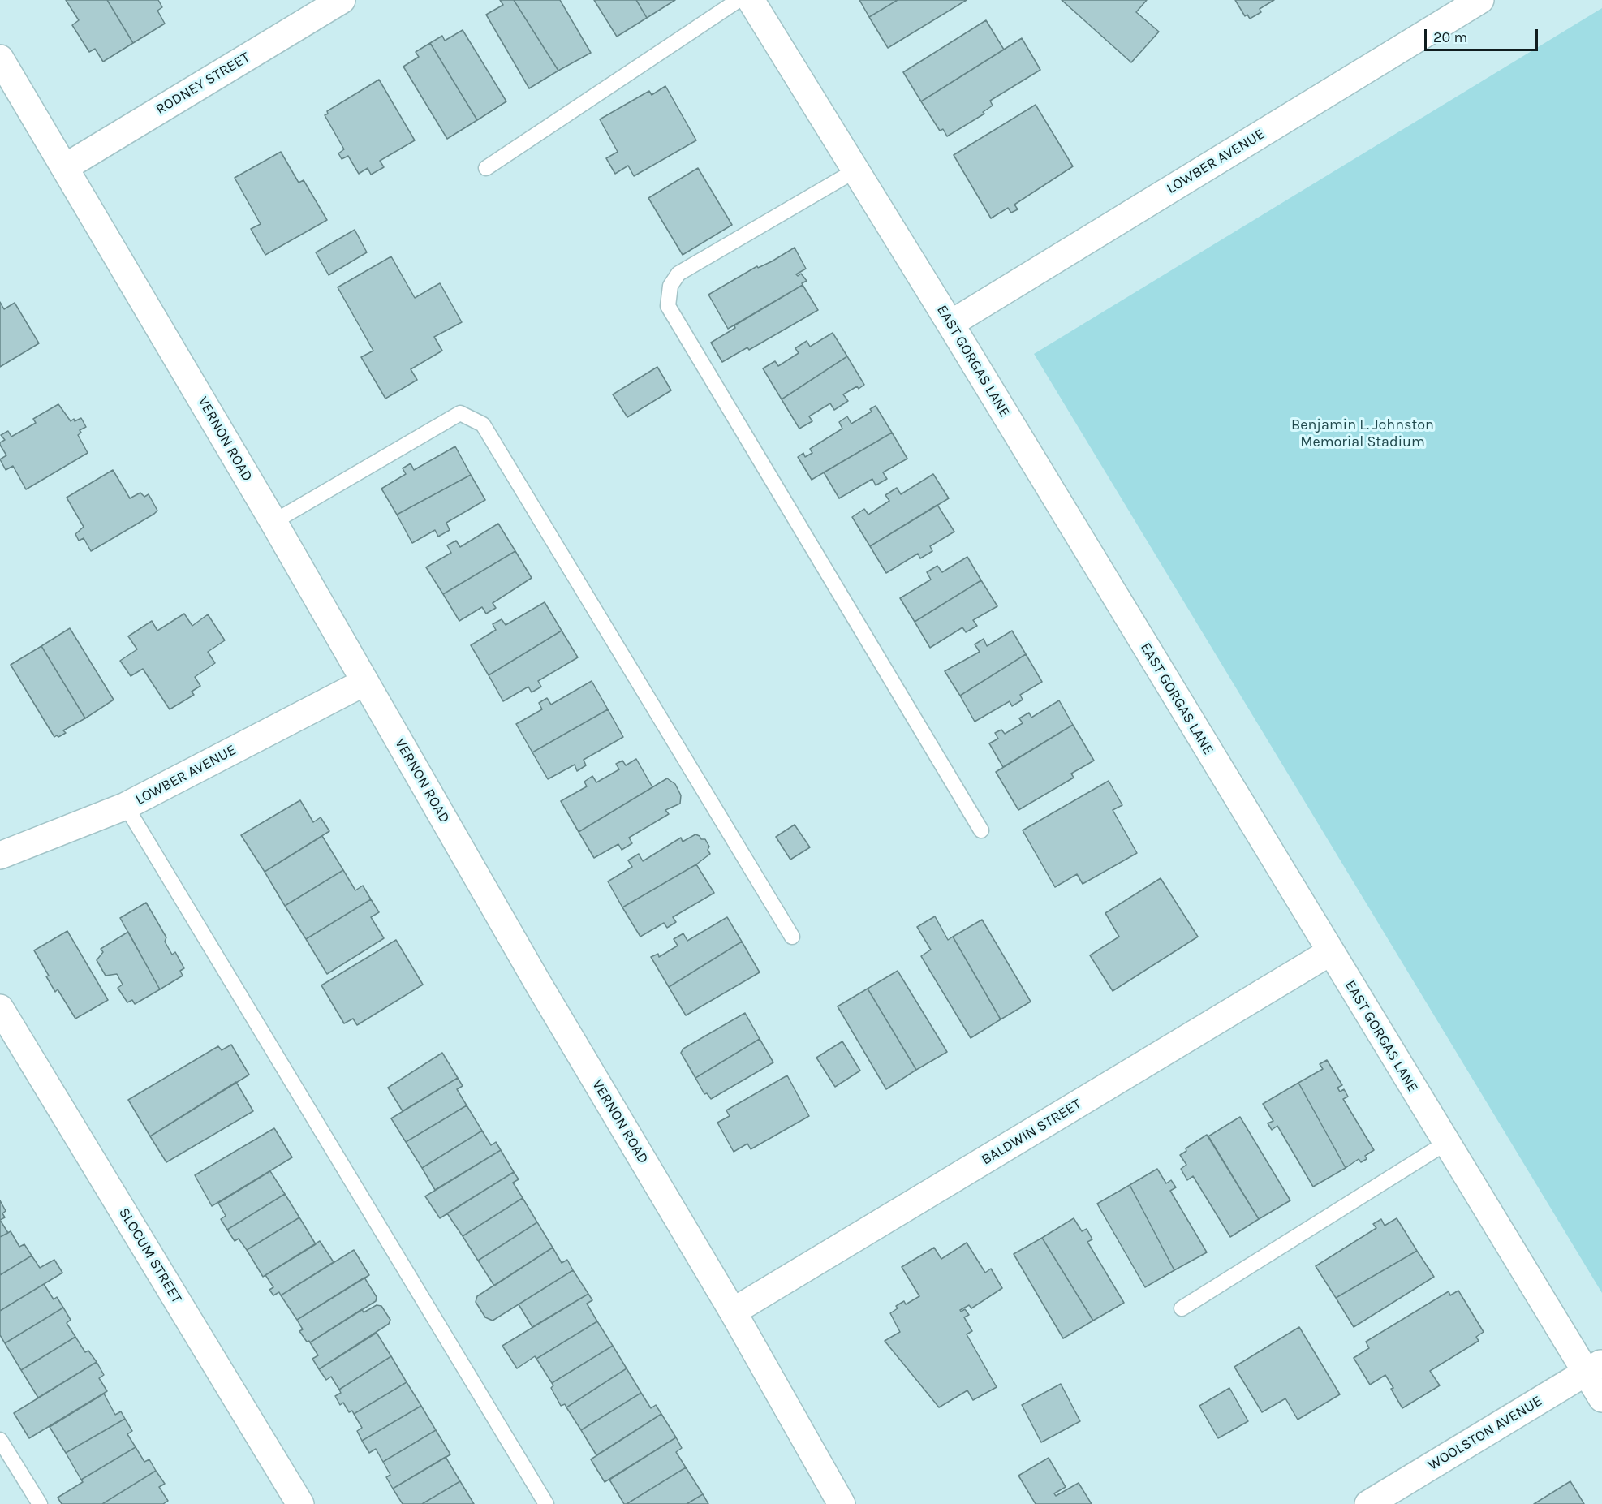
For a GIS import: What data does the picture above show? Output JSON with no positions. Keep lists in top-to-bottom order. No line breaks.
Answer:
{"streets":{"street":["RODNEY STREET","LOWBER AVENUE","EAST GORGAS LANE","VERNON ROAD","BALDWIN STREET","SLOCUM STREET","WOOLSTON AVENUE"]},"crossings":[["RODNEY STREET","VERNON ROAD"],["LOWBER AVENUE","EAST GORGAS LANE"],["LOWBER AVENUE","VERNON ROAD"],["EAST GORGAS LANE","BALDWIN STREET"],["EAST GORGAS LANE","WOOLSTON AVENUE"],["VERNON ROAD","BALDWIN STREET"]],"parks":["Benjamin L. Johnston Memorial Stadium"],"scale_bar":"20 m"}
